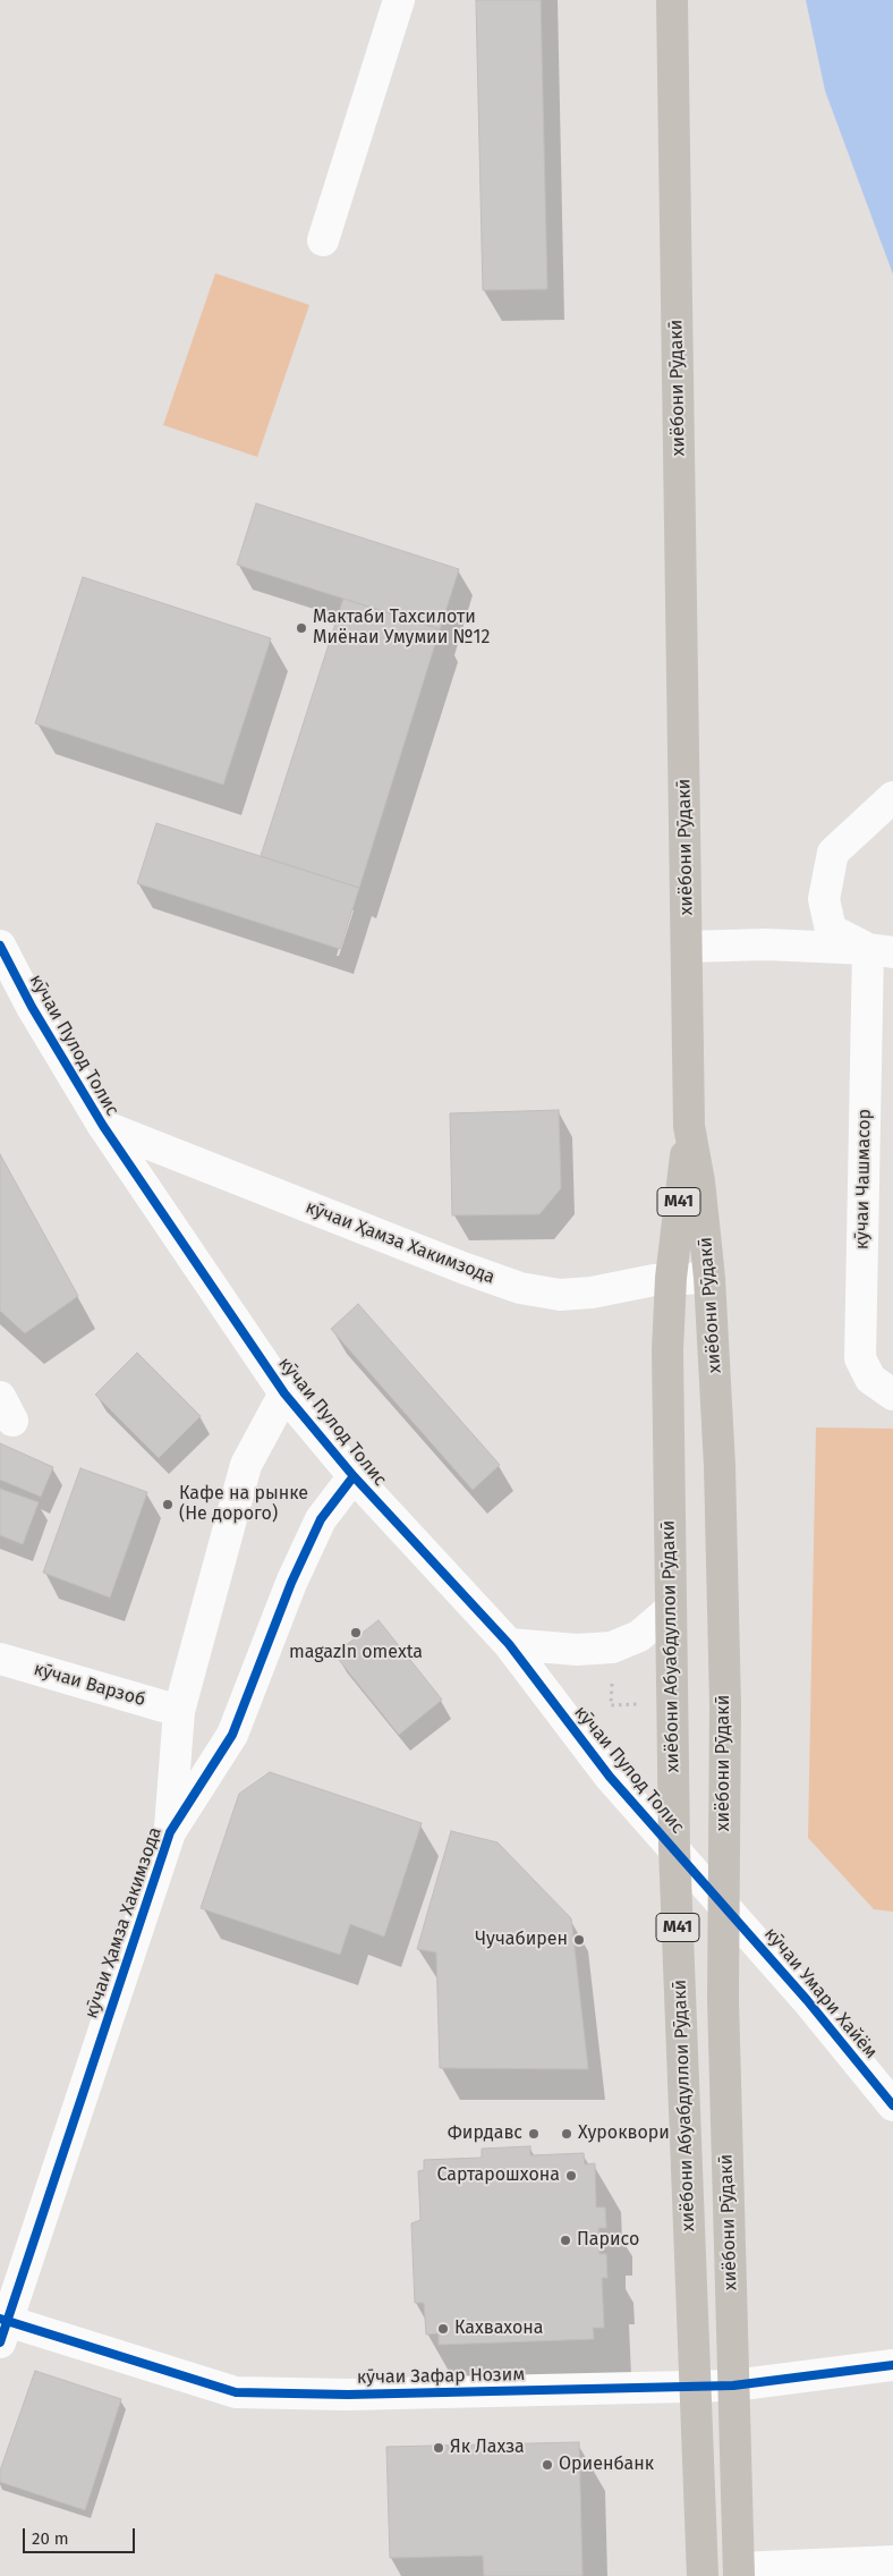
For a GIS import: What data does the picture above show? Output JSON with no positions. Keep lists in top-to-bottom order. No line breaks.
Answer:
{"streets":{"highway":["хиёбони Рӯдакӣ","M41","хиёбони Абуабдуллои Рӯдакӣ"],"street":["кӯчаи Пулод Толис","кӯчаи Чашмасор","кӯчаи Ҳамза Хакимзода","кӯчаи Варзоб","кӯчаи Умари Хайём","кӯчаи Зафар Нозим"]},"crossings":[["хиёбони Рӯдакӣ","кӯчаи Пулод Толис"],["хиёбони Рӯдакӣ","кӯчаи Ҳамза Хакимзода"],["хиёбони Рӯдакӣ","хиёбони Абуабдуллои Рӯдакӣ"],["хиёбони Рӯдакӣ","кӯчаи Умари Хайём"],["хиёбони Рӯдакӣ","кӯчаи Зафар Нозим"],["кӯчаи Пулод Толис","кӯчаи Ҳамза Хакимзода"],["кӯчаи Пулод Толис","хиёбони Абуабдуллои Рӯдакӣ"],["кӯчаи Пулод Толис","кӯчаи Умари Хайём"],["кӯчаи Ҳамза Хакимзода","хиёбони Абуабдуллои Рӯдакӣ"],["кӯчаи Ҳамза Хакимзода","кӯчаи Зафар Нозим"],["хиёбони Абуабдуллои Рӯдакӣ","кӯчаи Зафар Нозим"]],"places":["Мактаби Тахсилоти Миёнаи Умумии №12","Кафе на рынке (Не дорого)","magazIn omexta","Чучабирен","Фирдавс","Хуроквори","Сартарошхона","Парисо","Кахвахона","Як Лахза","Ориенбанк"],"scale_bar":"20 m"}
